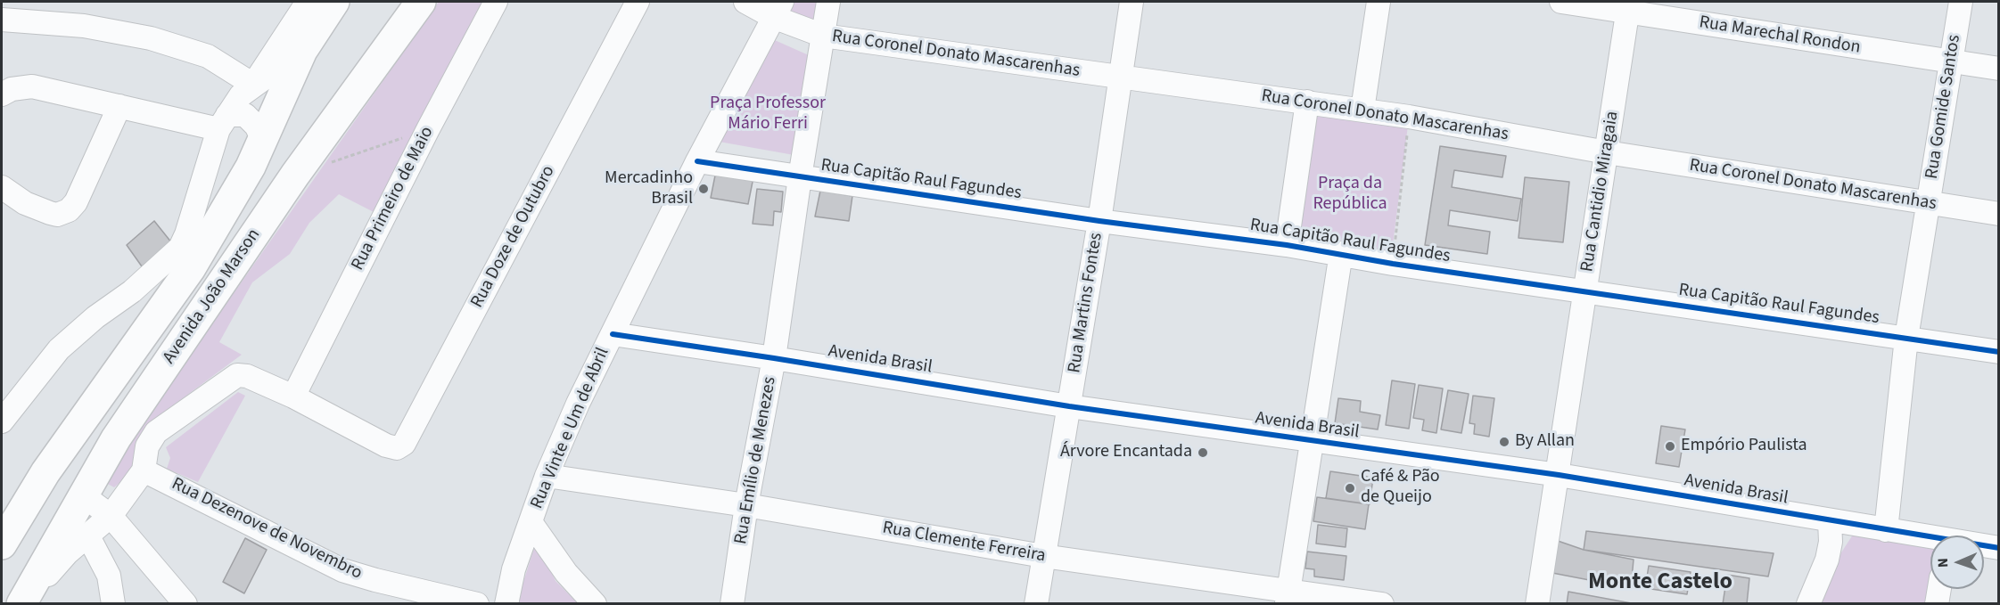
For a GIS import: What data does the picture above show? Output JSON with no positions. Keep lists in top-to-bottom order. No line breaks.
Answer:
{"streets":{"main road":["Avenida João Marson"],"street":["Rua Marechal Rondon","Rua Coronel Donato Mascarenhas","Rua Gomide Santos","Rua Capitão Raul Fagundes","Rua Cantidio Miragaia","Rua Primeiro de Maio","Rua Doze de Outubro","Rua Martins Fontes","Avenida Brasil","Rua Vinte e Um de Abril","Rua Emílio de Menezes","Rua Dezenove de Novembro","Rua Clemente Ferreira"]},"crossings":[["Rua Marechal Rondon","Rua Gomide Santos"],["Rua Marechal Rondon","Rua Cantidio Miragaia"],["Rua Coronel Donato Mascarenhas","Rua Gomide Santos"],["Rua Coronel Donato Mascarenhas","Rua Cantidio Miragaia"],["Rua Coronel Donato Mascarenhas","Rua Martins Fontes"],["Rua Coronel Donato Mascarenhas","Rua Vinte e Um de Abril"],["Rua Coronel Donato Mascarenhas","Rua Emílio de Menezes"],["Rua Gomide Santos","Rua Capitão Raul Fagundes"],["Rua Gomide Santos","Avenida Brasil"],["Rua Capitão Raul Fagundes","Rua Cantidio Miragaia"],["Rua Capitão Raul Fagundes","Rua Martins Fontes"],["Rua Capitão Raul Fagundes","Rua Vinte e Um de Abril"],["Rua Capitão Raul Fagundes","Rua Emílio de Menezes"],["Rua Cantidio Miragaia","Avenida Brasil"],["Rua Primeiro de Maio","Rua Doze de Outubro"],["Rua Martins Fontes","Avenida Brasil"],["Rua Martins Fontes","Rua Clemente Ferreira"],["Avenida Brasil","Rua Vinte e Um de Abril"],["Avenida Brasil","Rua Emílio de Menezes"],["Rua Vinte e Um de Abril","Rua Clemente Ferreira"],["Rua Emílio de Menezes","Rua Clemente Ferreira"]],"districts":["Monte Castelo"],"parks":["Praça Professor Mário Ferri","Praça da República"],"places":["Mercadinho Brasil","By Allan","Empório Paulista","Árvore Encantada","Café & Pão de Queijo"],"north":"left"}
